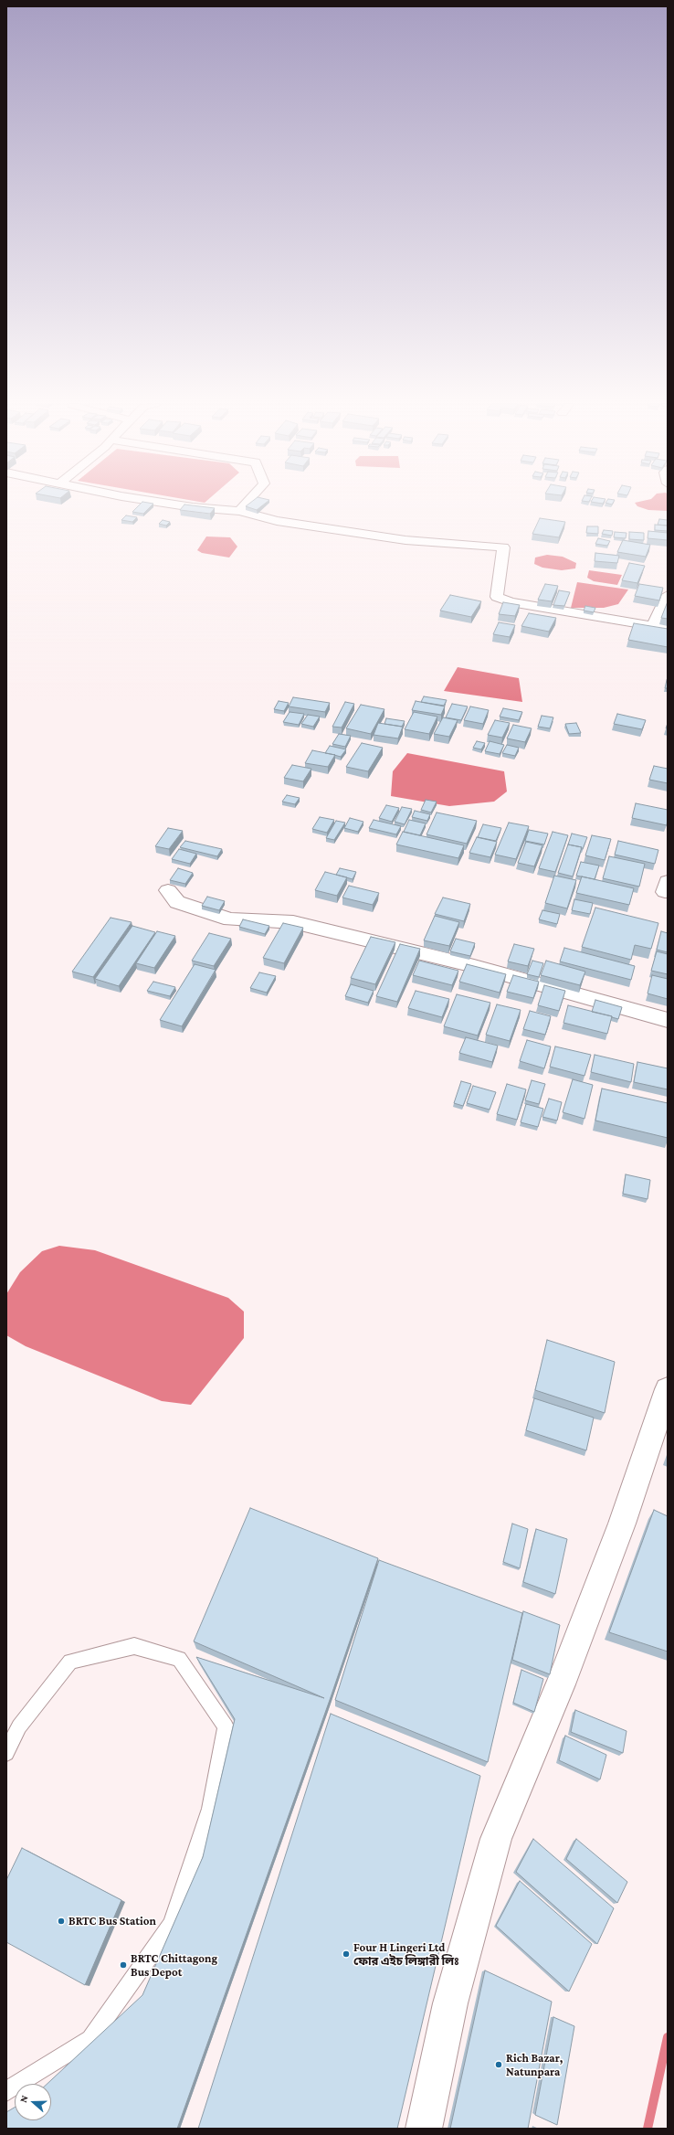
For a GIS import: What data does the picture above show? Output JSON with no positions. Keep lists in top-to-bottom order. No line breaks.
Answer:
{"places":["BRTC Bus Station","Four H Lingeri Ltd ফোর এইচ লিঙ্গারী লিঃ","BRTC Chittagong Bus Depot","Rich Bazar, Natunpara"],"north":"left"}
